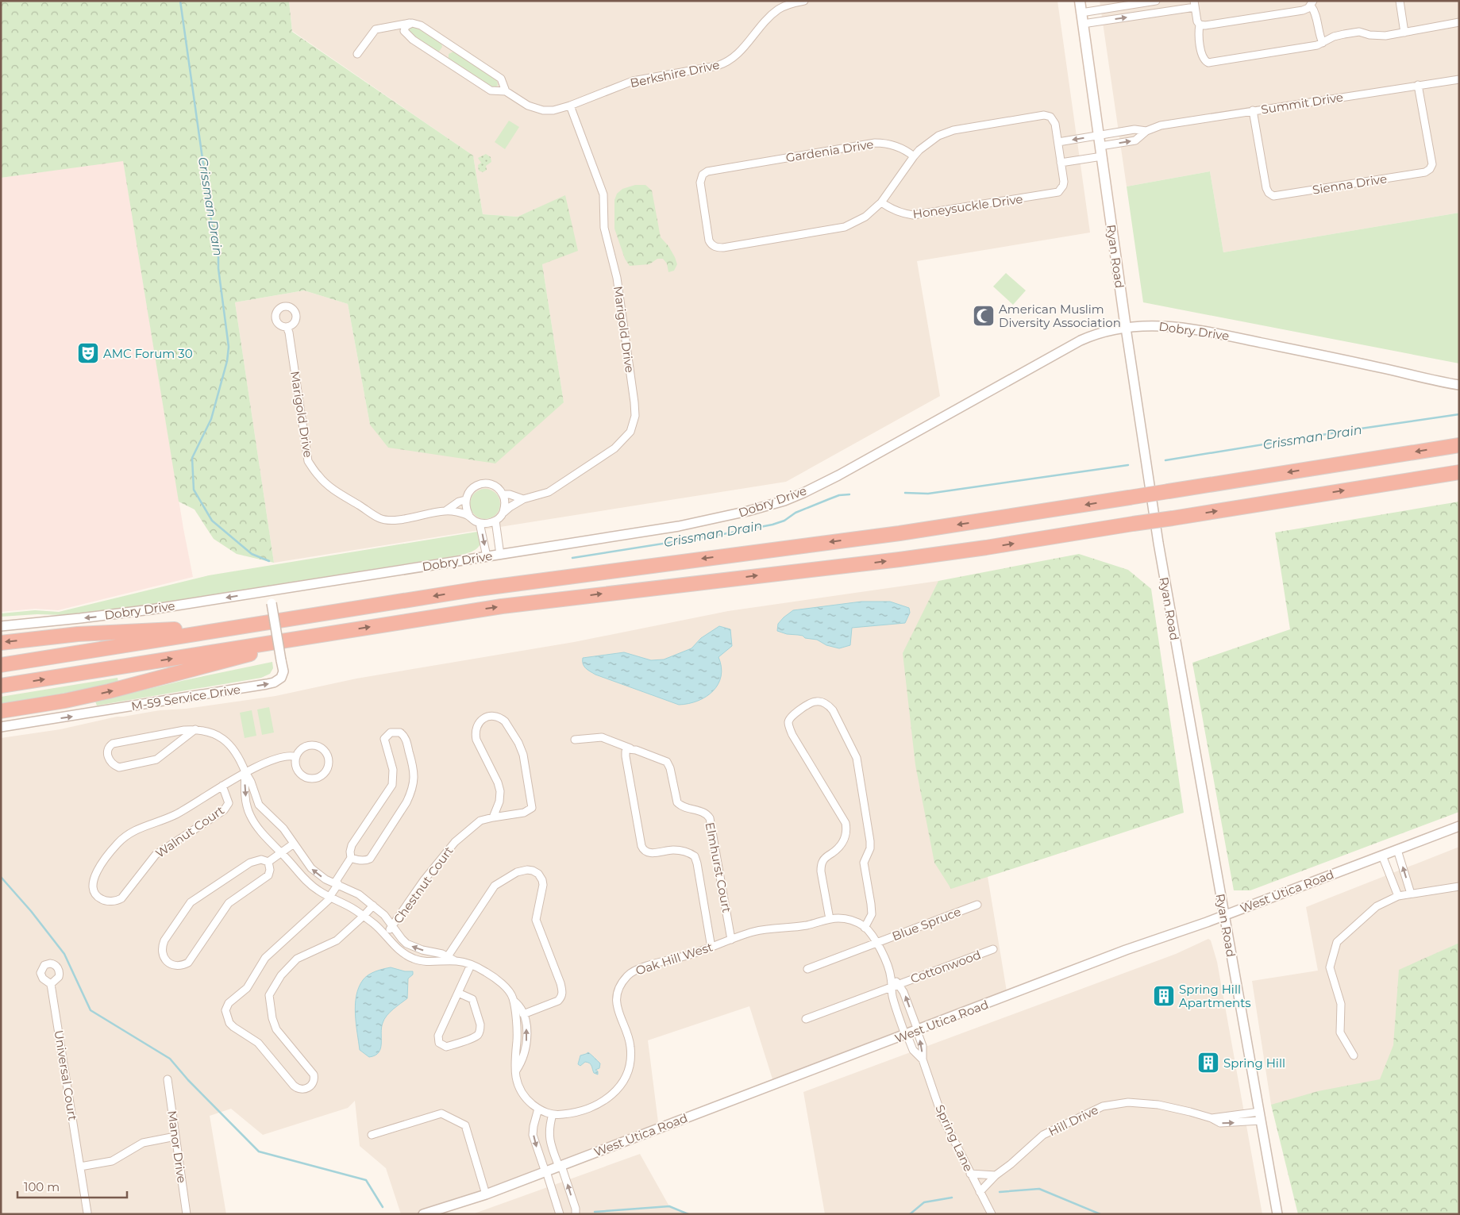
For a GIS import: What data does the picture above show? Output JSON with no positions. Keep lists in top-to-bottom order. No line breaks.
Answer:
{"streets":{"main road":["Ryan Road"],"street":["Berkshire Drive","Summit Drive","Gardenia Drive","Sienna Drive","Honeysuckle Drive","Marigold Drive","Dobry Drive","M-59 Service Drive","Walnut Court","Elmhurst Court","Chestnut Court","West Utica Road","Blue Spruce","Oak Hill West","Cottonwood","Universal Court","Hill Drive","Spring Lane","Manor Drive"]},"crossings":[["Berkshire Drive","Marigold Drive"],["Summit Drive","Sienna Drive"],["Summit Drive","Ryan Road"],["Gardenia Drive","Honeysuckle Drive"],["Ryan Road","Dobry Drive"],["Ryan Road","West Utica Road"],["Ryan Road","Hill Drive"],["Dobry Drive","M-59 Service Drive"],["Elmhurst Court","Oak Hill West"],["West Utica Road","Spring Lane"],["Hill Drive","Spring Lane"]],"one_way":["M-59 Service Drive"],"water":["Crissman Drain"],"places":{"mosque":["American Muslim Diversity Association"],"theatre":["AMC Forum 30"],"building":["Spring Hill Apartments","Spring Hill"]},"scale_bar":"100 m"}
